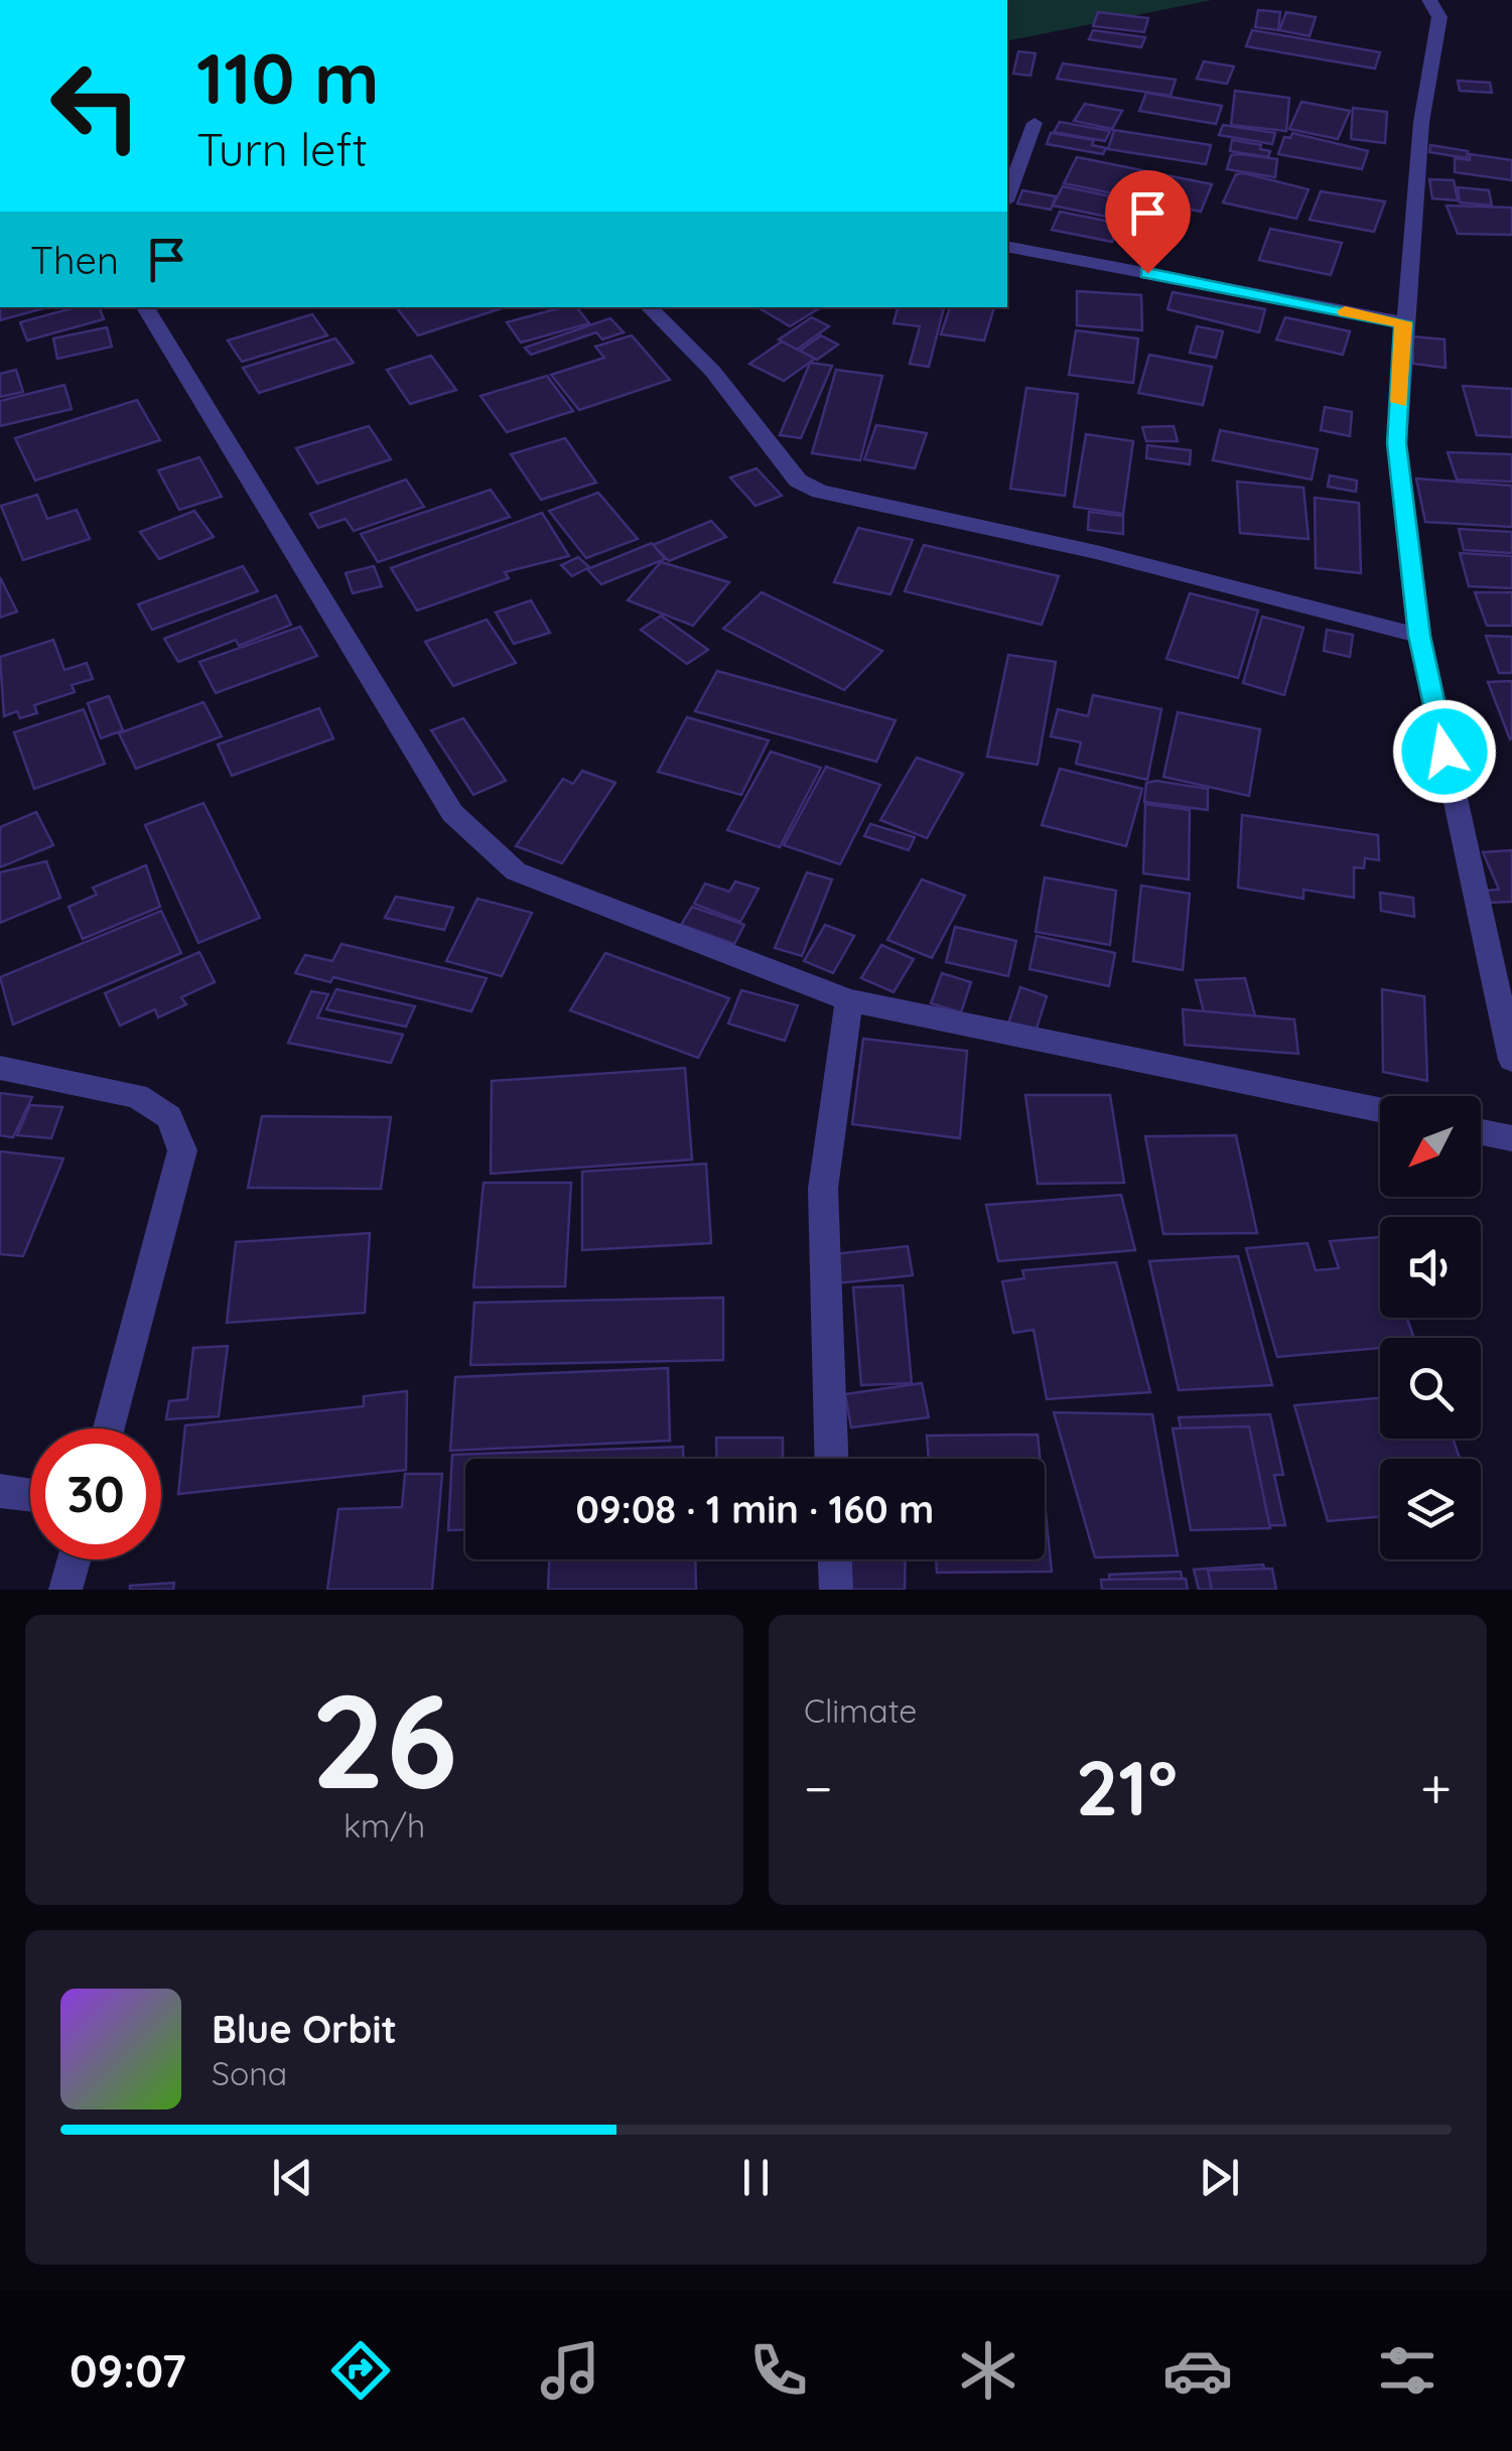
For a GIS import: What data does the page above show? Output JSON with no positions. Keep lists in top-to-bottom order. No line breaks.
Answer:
{"north":"bottom left","page":{"turn":["110 m","Turn left"],"then":"Then","limit":"30","trip":"09:08 · 1 min · 160 m","tile":[["26","km/h"],"Climate"],"heat":["−","21°","+"],"song":["Blue Orbit","Sona"],"tabs":"09:07"}}
